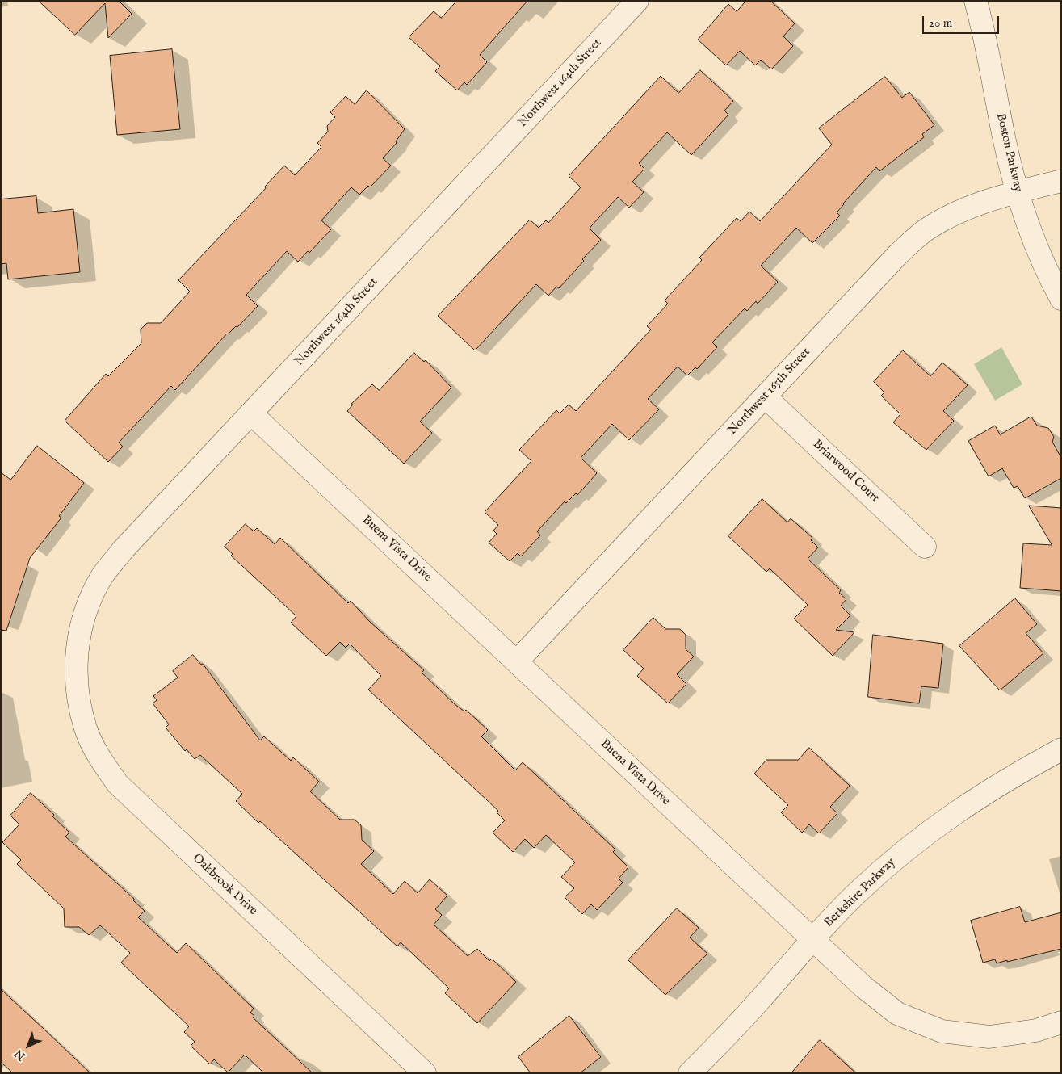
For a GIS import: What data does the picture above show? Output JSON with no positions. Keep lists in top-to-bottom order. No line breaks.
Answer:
{"streets":{"street":["Northwest 164th Street","Boston Parkway","Northwest 165th Street","Briarwood Court","Buena Vista Drive","Oakbrook Drive","Berkshire Parkway"]},"crossings":[["Northwest 164th Street","Buena Vista Drive"],["Northwest 164th Street","Oakbrook Drive"],["Boston Parkway","Northwest 165th Street"],["Northwest 165th Street","Briarwood Court"],["Northwest 165th Street","Buena Vista Drive"],["Buena Vista Drive","Berkshire Parkway"]],"scale_bar":"20 m","north":"bottom left"}
